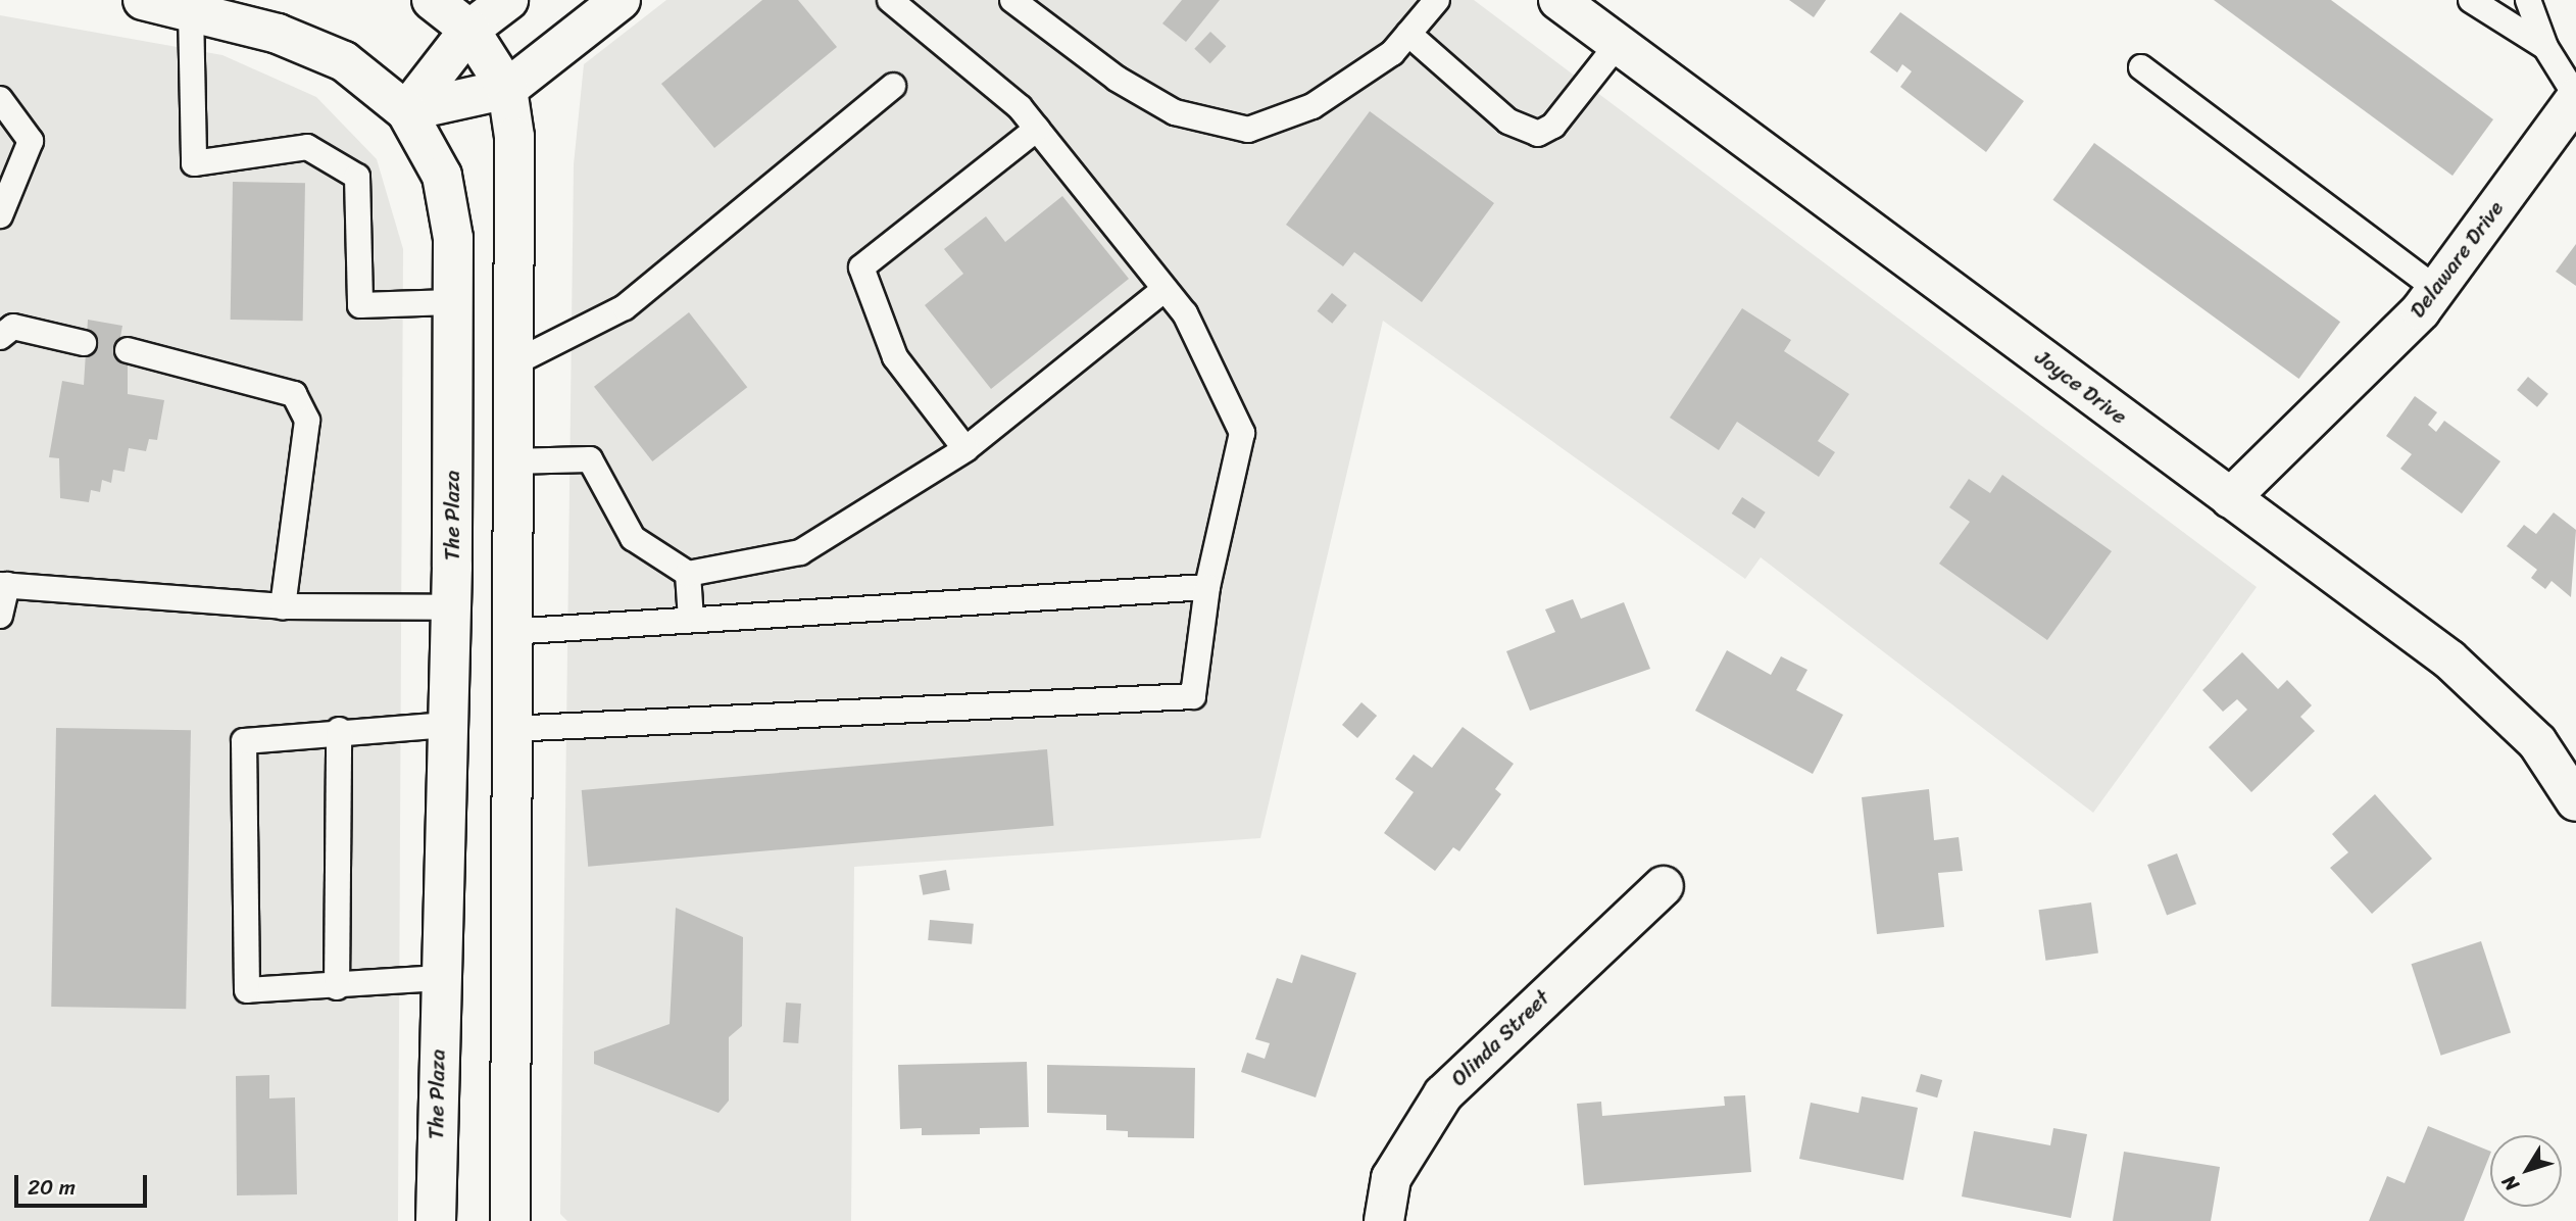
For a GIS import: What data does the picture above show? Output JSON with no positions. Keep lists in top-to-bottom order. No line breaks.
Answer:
{"streets":{"main road":["Delaware Drive","Joyce Drive","The Plaza","Olinda Street"]},"crossings":[["Delaware Drive","Joyce Drive"]],"scale_bar":"20 m","north":"bottom left"}
